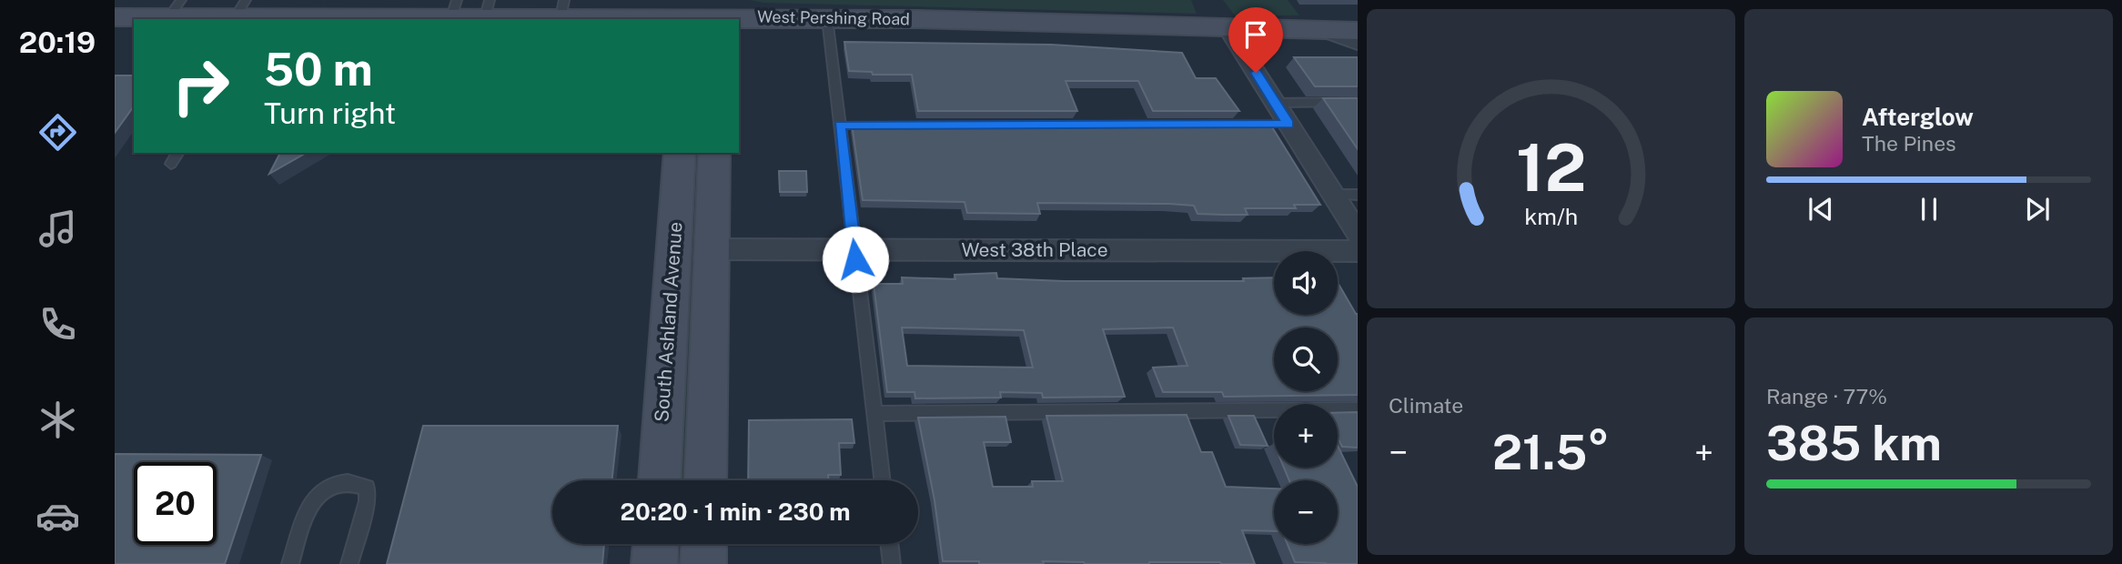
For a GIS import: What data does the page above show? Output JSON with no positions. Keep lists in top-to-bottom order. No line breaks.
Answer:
{"streets":{"main road":["West Pershing Road","South Ashland Avenue"],"street":["West 38th Place"]},"crossings":[["West 38th Place","South Ashland Avenue"]],"page":{"tabs":"20:19","turn":["50 m","Turn right"],"song":["Afterglow","The Pines"],"map_buttons":["+","−"],"tile":["Climate",["Range · 77%","385 km"]],"heat":["−","21.5°","+"],"limit":"20","trip":"20:20 · 1 min · 230 m","gauge":["12","km/h"]}}
